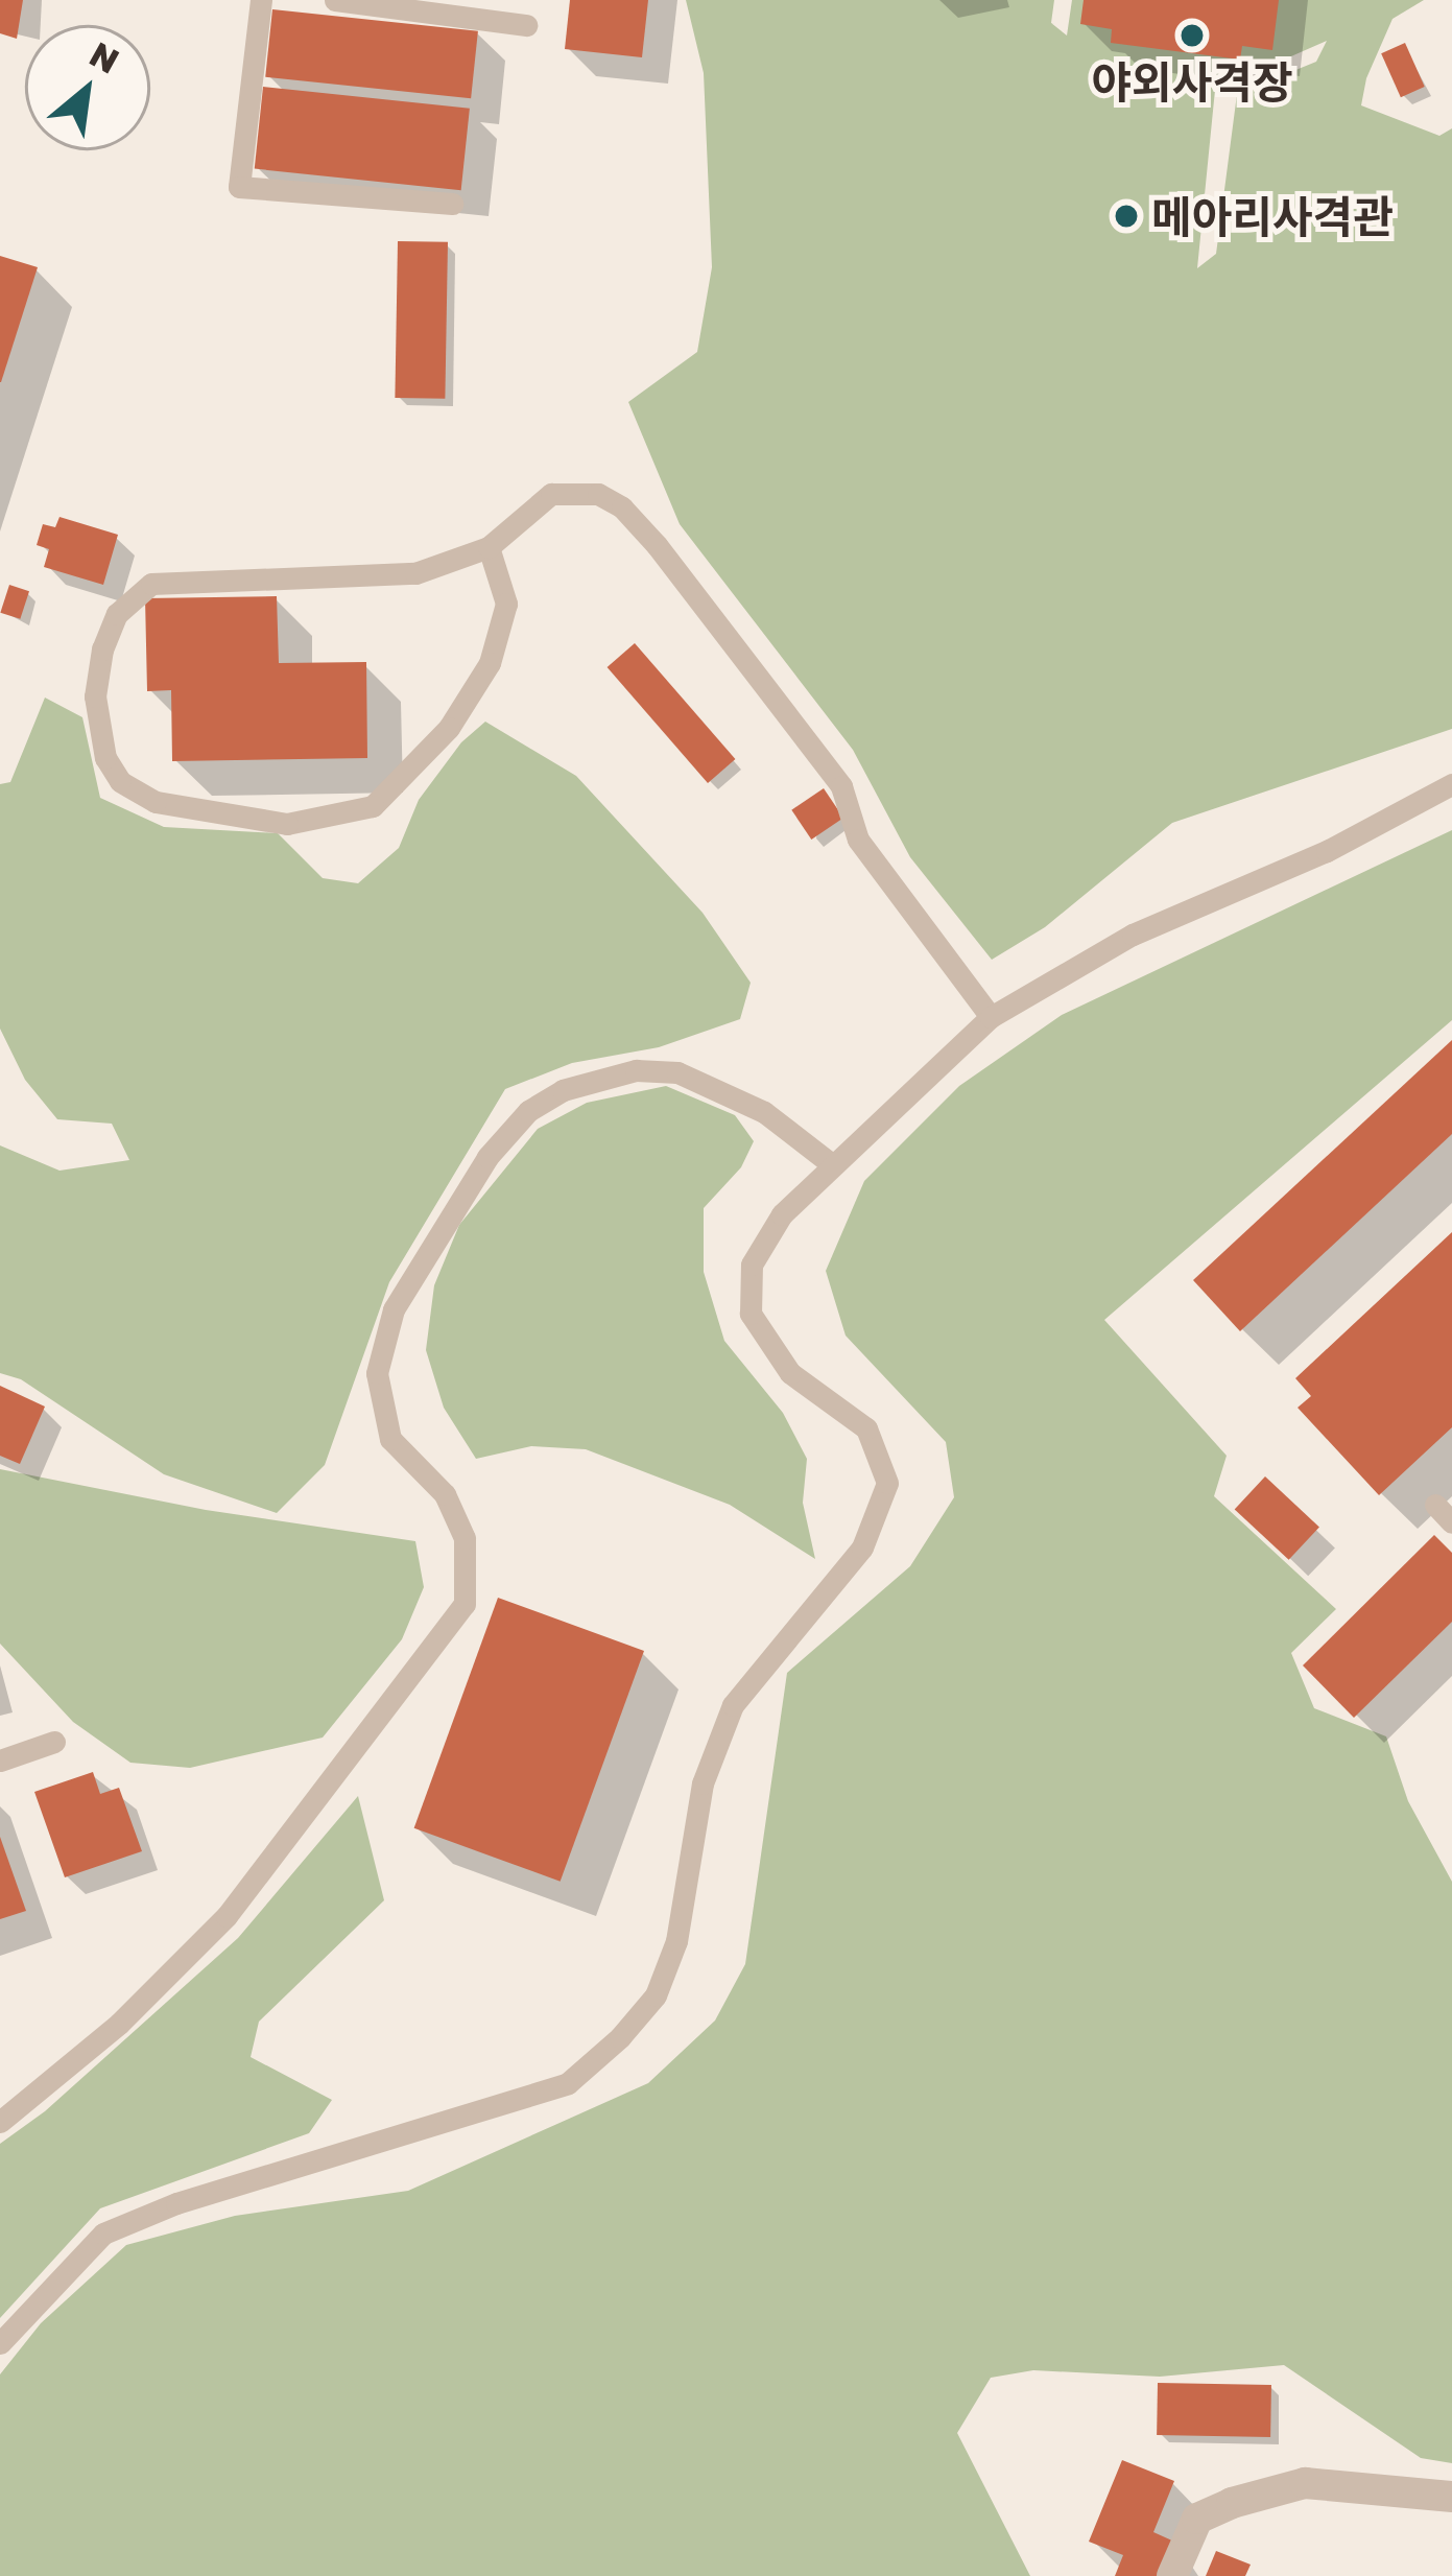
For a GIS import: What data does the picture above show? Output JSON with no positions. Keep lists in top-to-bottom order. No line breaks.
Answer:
{"places":["야외사격장","메아리사격관"],"north":"top right"}
